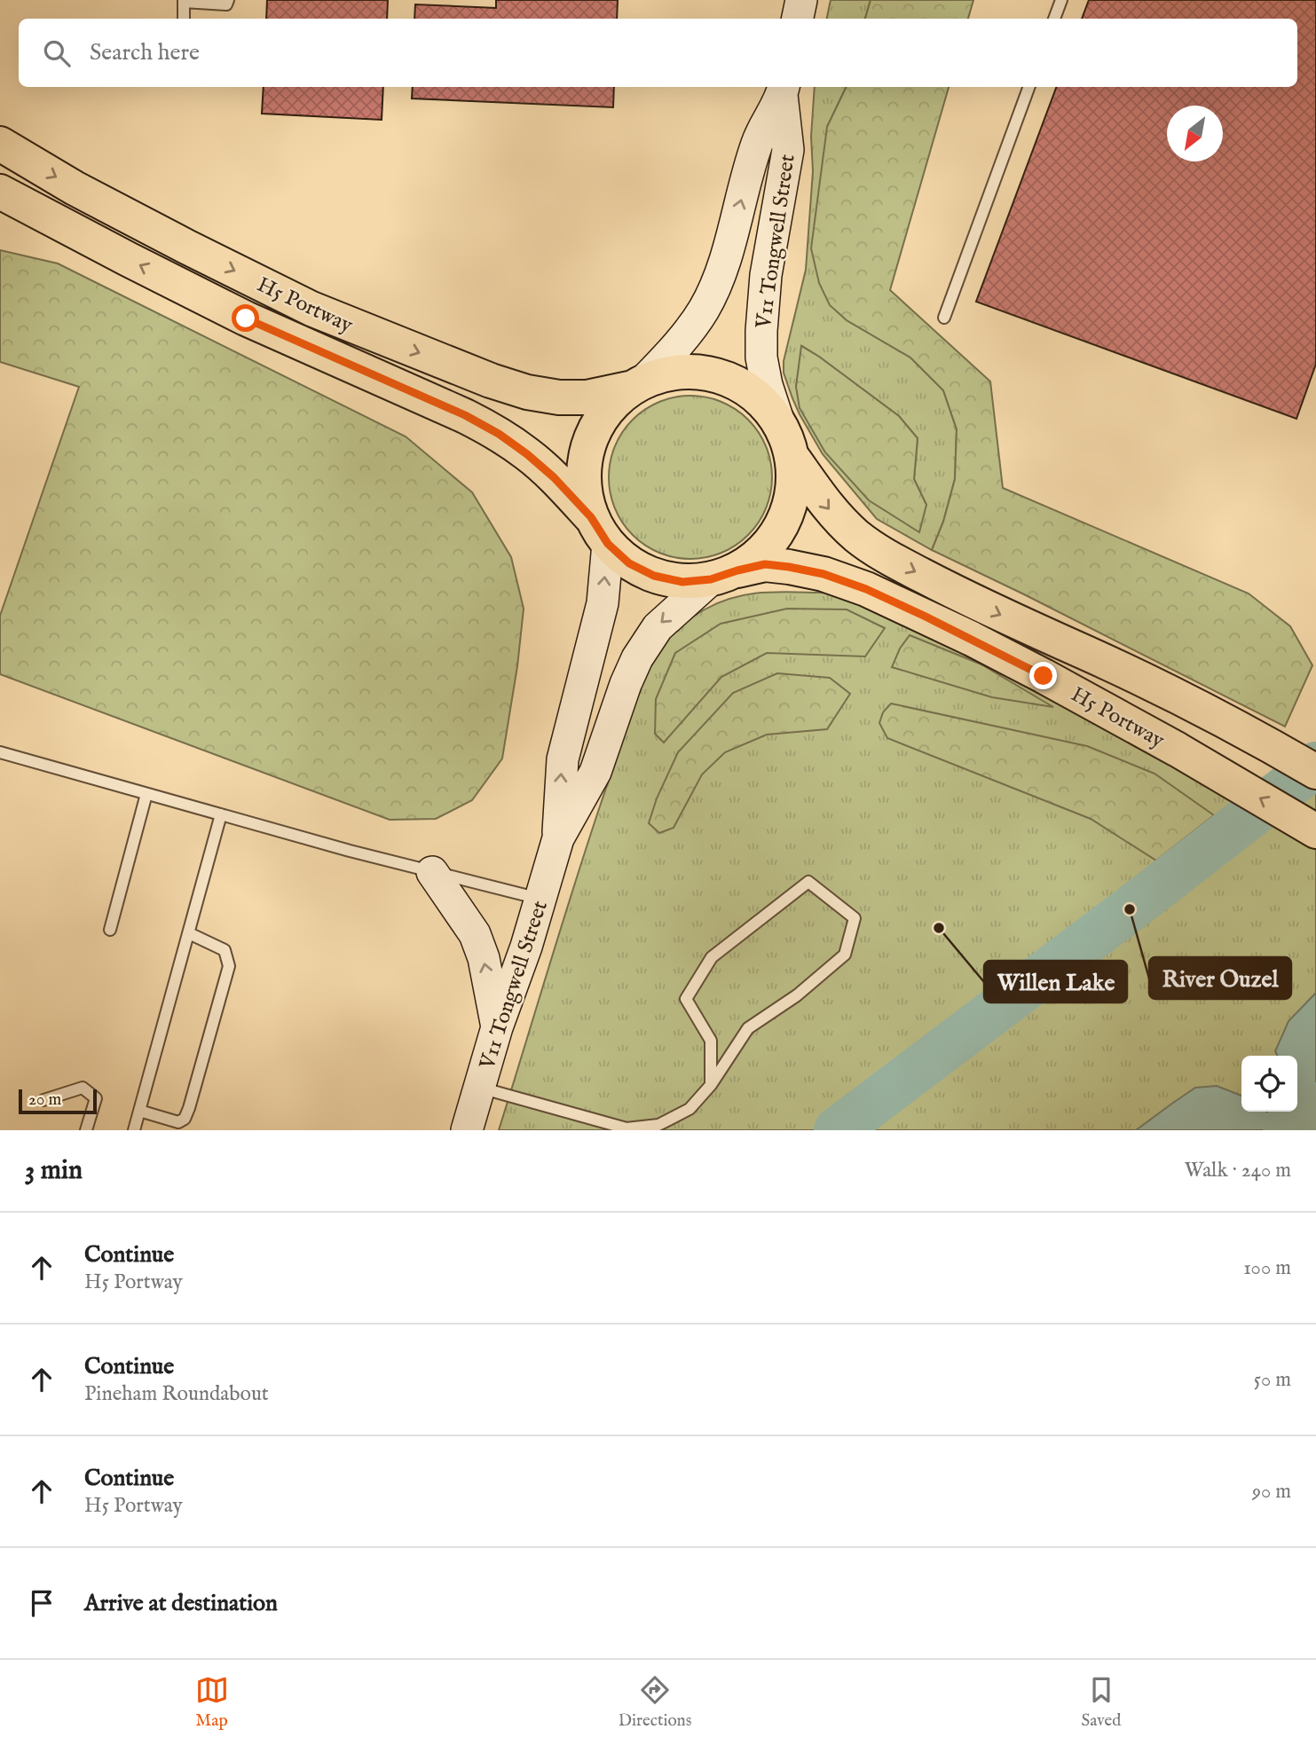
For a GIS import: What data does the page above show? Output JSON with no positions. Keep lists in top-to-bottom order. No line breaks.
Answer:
{"streets":{"main road":["H5 Portway"],"street":["V11 Tongwell Street"]},"crossings":[["V11 Tongwell Street","H5 Portway"]],"places":["River Ouzel","Willen Lake"],"scale_bar":"20 m","north":"bottom left","page":{"search":"Search here","scale":"20 m","heading":["3 min","Walk · 240 m"],"list":[["Continue","H5 Portway","100 m"],["Continue","Pineham Roundabout","50 m"],["Continue","H5 Portway","90 m"],"Arrive at destination"],"nav":["Map","Directions","Saved"]}}
